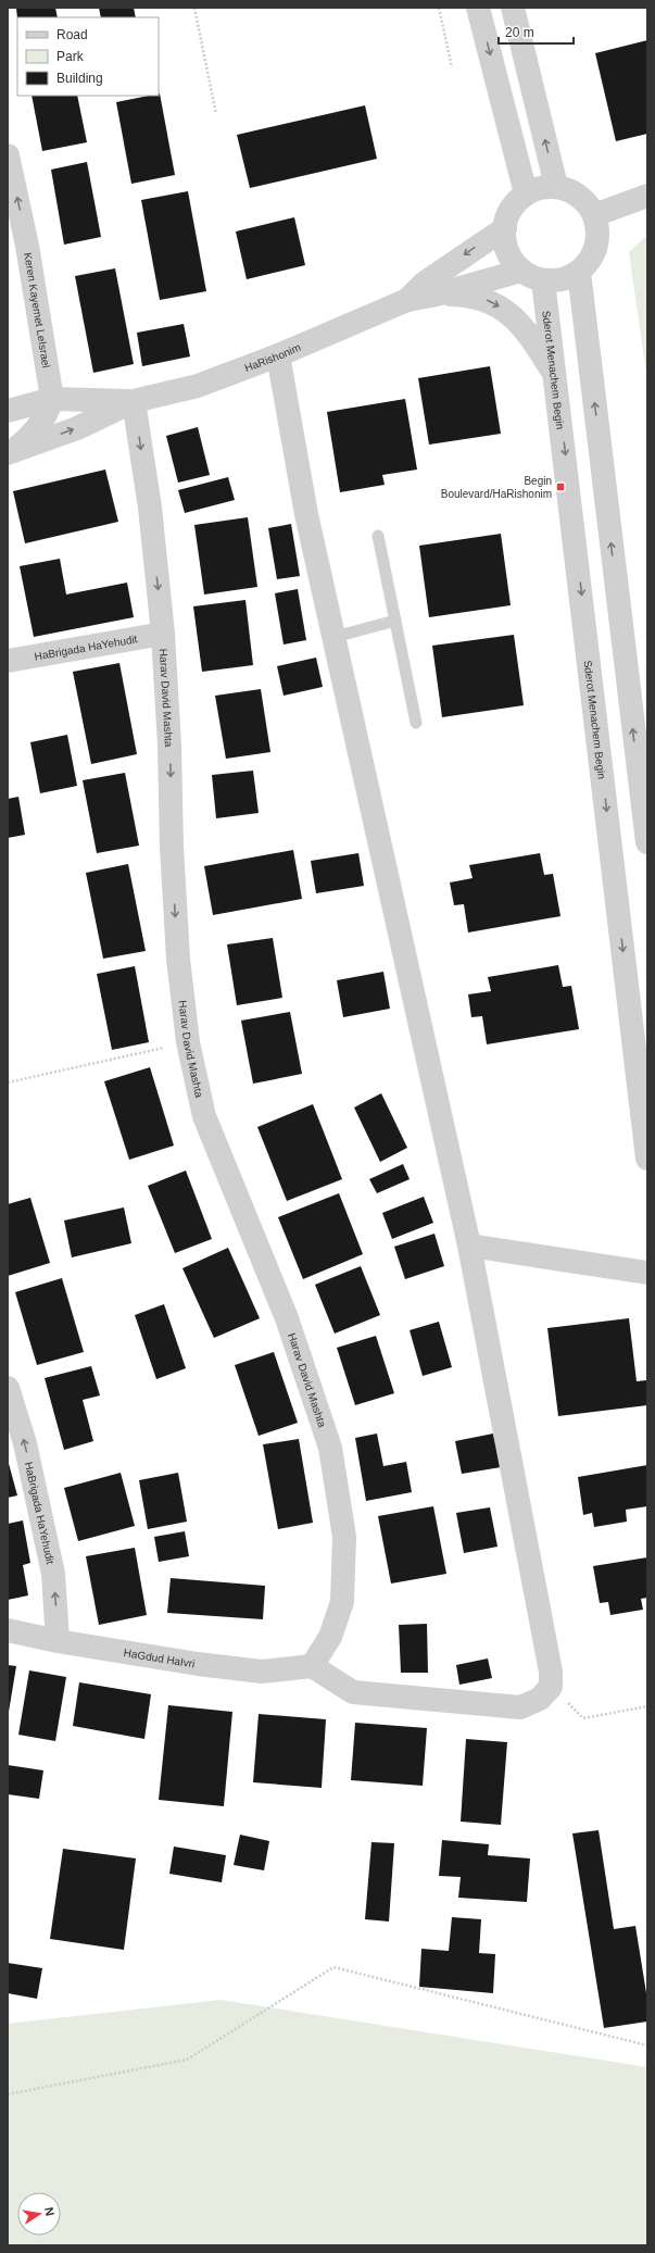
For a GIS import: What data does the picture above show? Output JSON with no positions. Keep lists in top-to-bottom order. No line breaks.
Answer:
{"streets":{"street":["Keren Kayemet LeIsrael","HaRishonim","Sderot Menachem Begin","HaBrigada HaYehudit","Harav David Mashta","HaGdud HaIvri"]},"crossings":[["Keren Kayemet LeIsrael","HaRishonim"],["HaRishonim","Sderot Menachem Begin"],["HaRishonim","Harav David Mashta"],["HaBrigada HaYehudit","Harav David Mashta"],["HaBrigada HaYehudit","HaGdud HaIvri"],["Harav David Mashta","HaGdud HaIvri"]],"one_way":["HaBrigada HaYehudit"],"places":{"transit":["Begin Boulevard/HaRishonim"]},"legend":["Road","Park","Building"],"scale_bar":"20 m","north":"right"}
